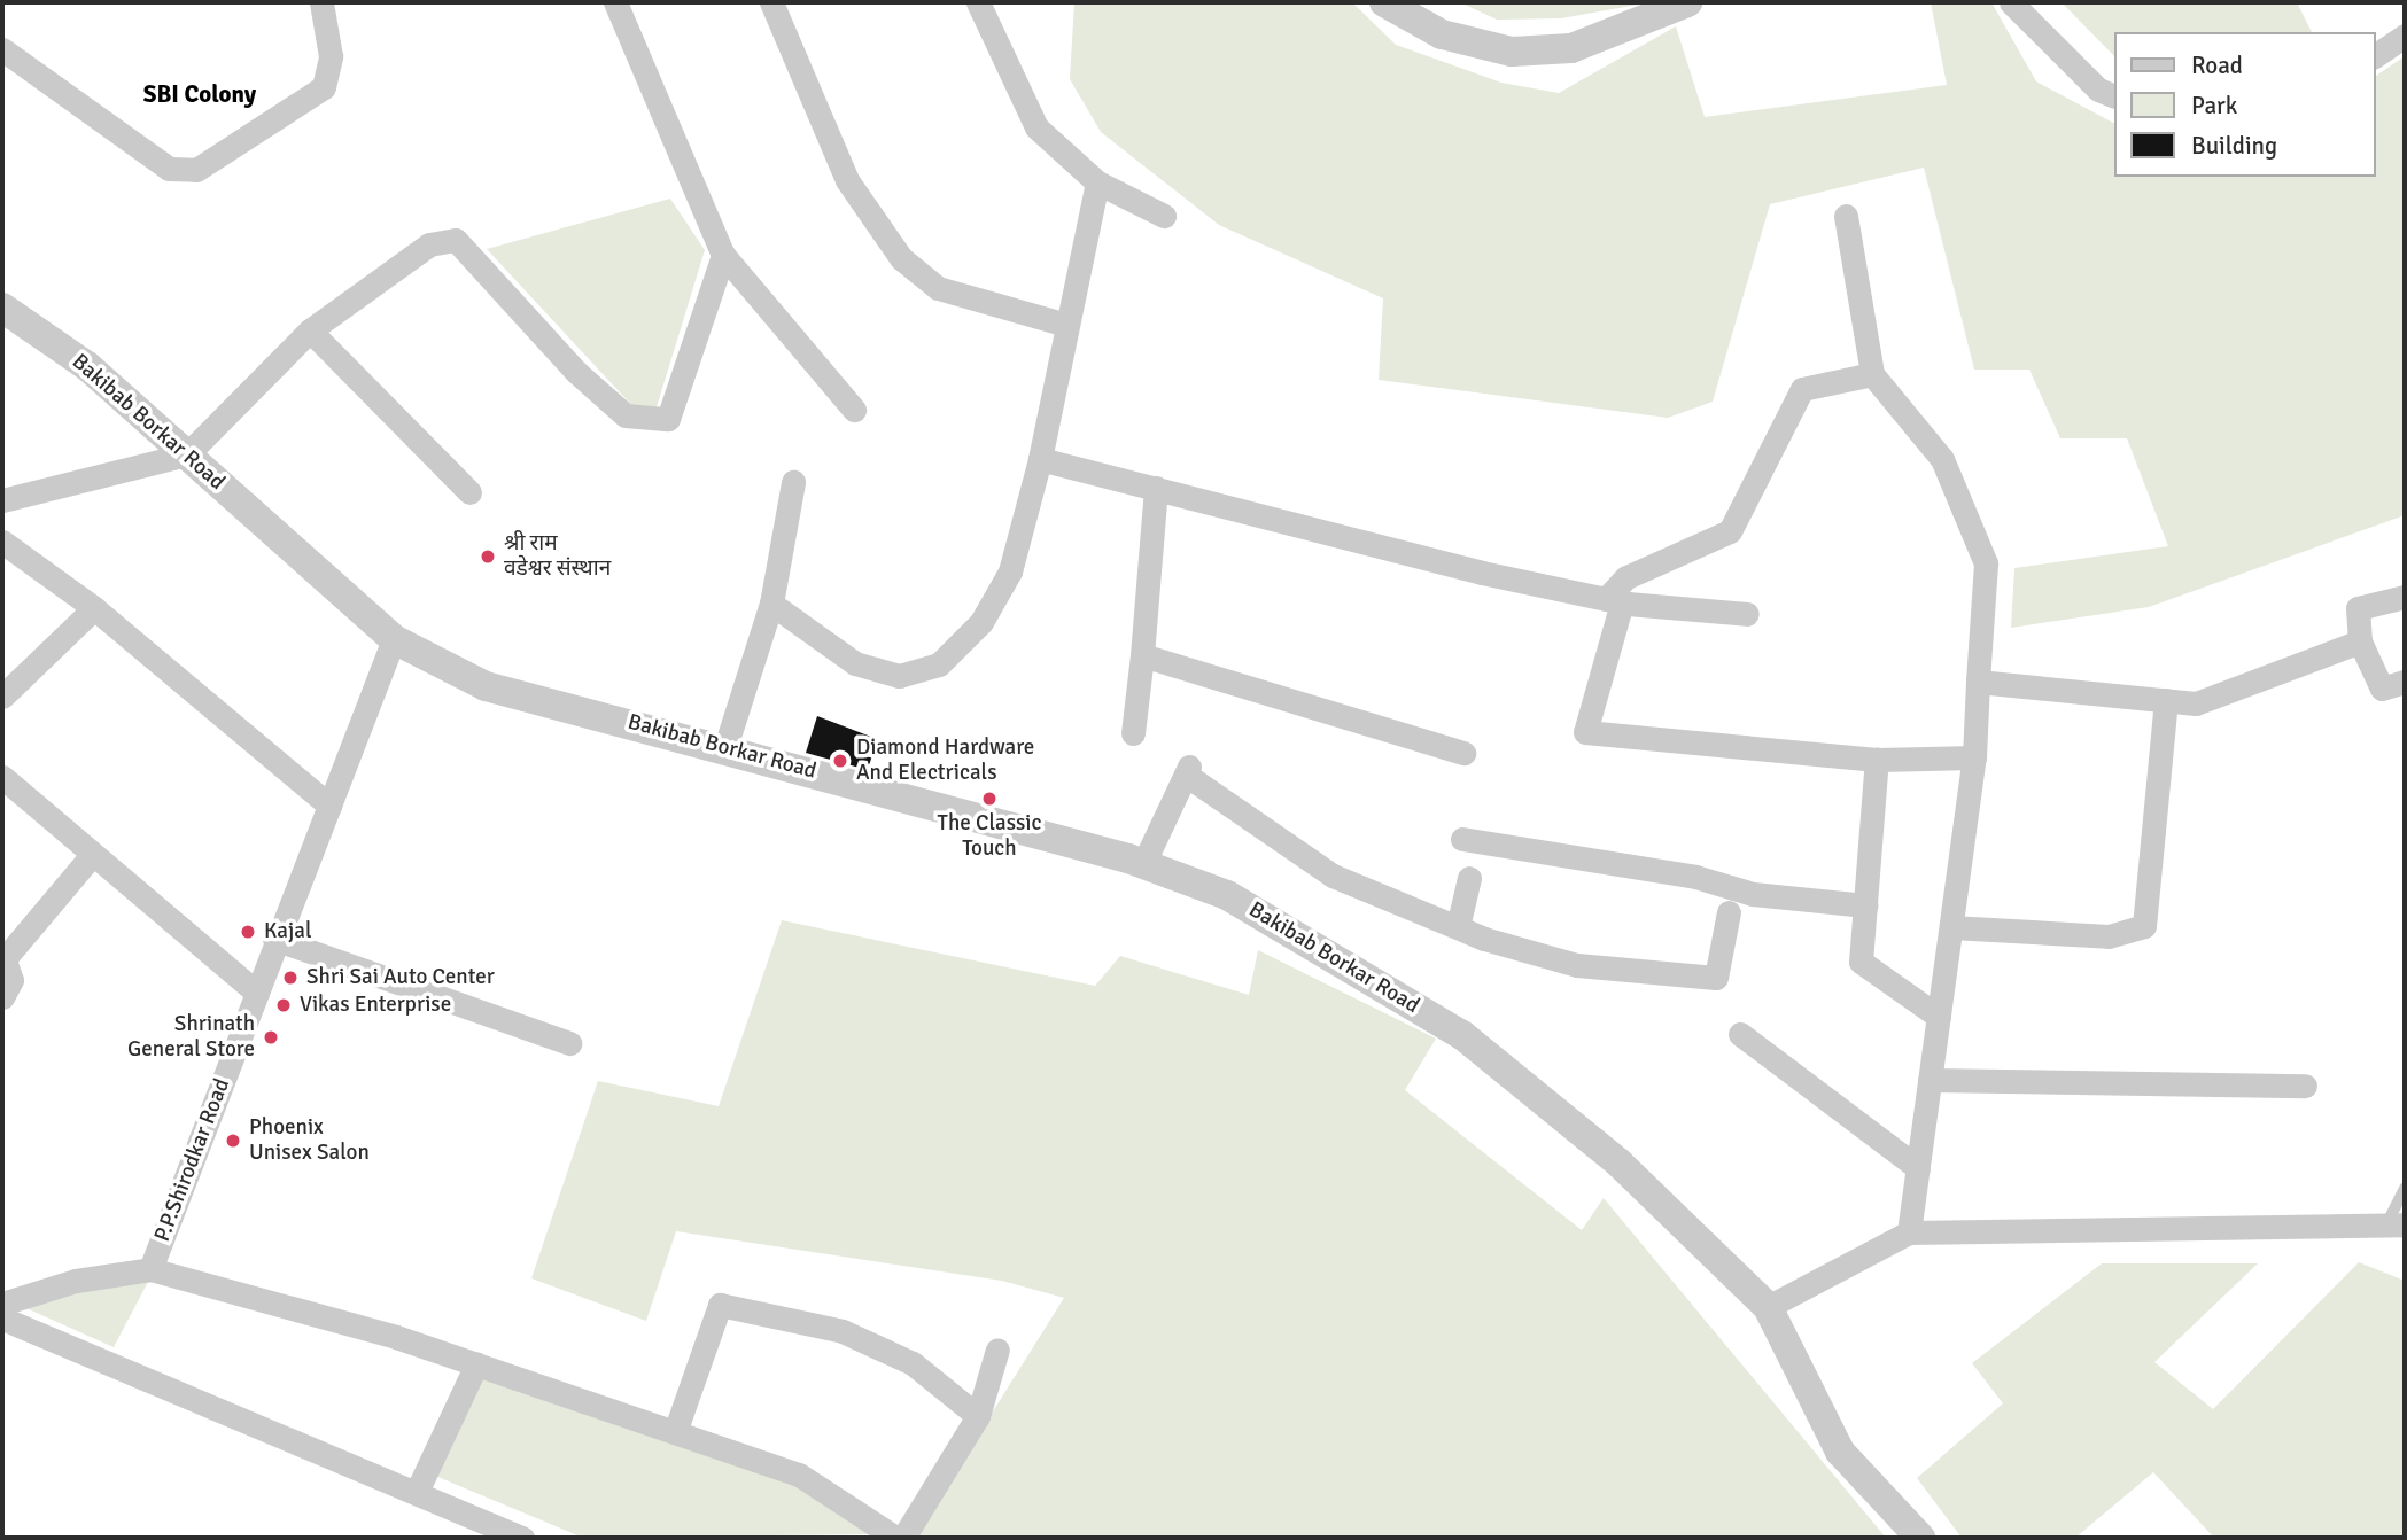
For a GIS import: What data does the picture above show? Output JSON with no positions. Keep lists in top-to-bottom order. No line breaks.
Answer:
{"streets":{"street":["Bakibab Borkar Road","P.P.Shirodkar Road"]},"crossings":[["Bakibab Borkar Road","P.P.Shirodkar Road"]],"districts":["SBI Colony"],"places":["श्री राम वडेश्वर संस्थान","Diamond Hardware And Electricals","The Classic Touch","Kajal","Shri Sai Auto Center","Vikas Enterprise","Shrinath General Store","Phoenix Unisex Salon"],"legend":["Road","Park","Building"]}
